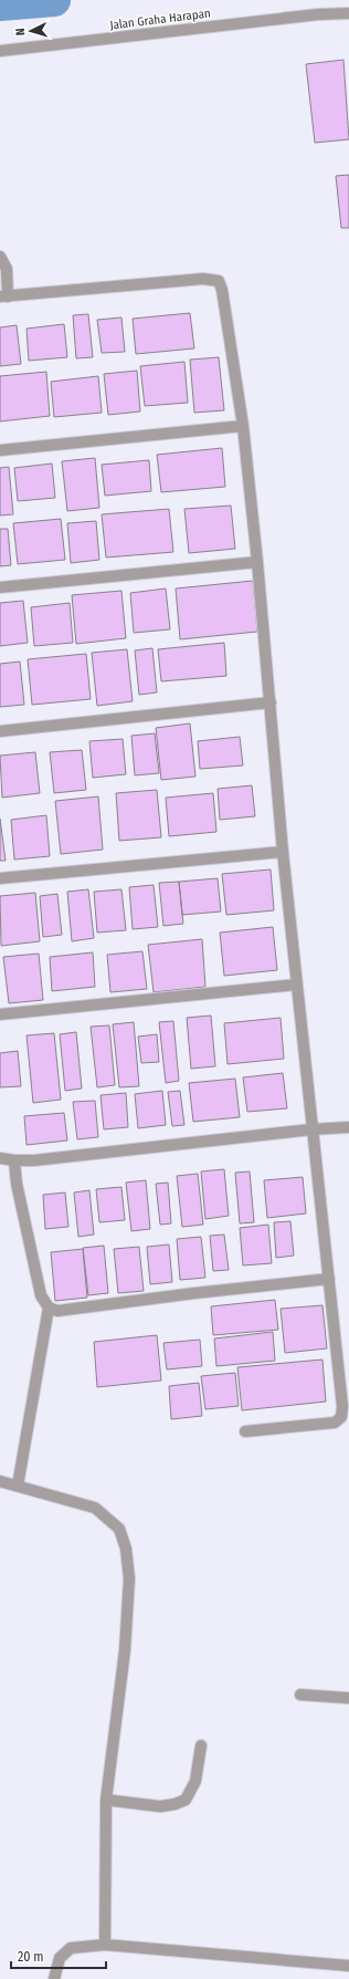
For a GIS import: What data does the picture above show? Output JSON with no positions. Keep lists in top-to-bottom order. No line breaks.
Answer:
{"streets":{"street":["Jalan Graha Harapan"]},"scale_bar":"20 m","north":"left"}
